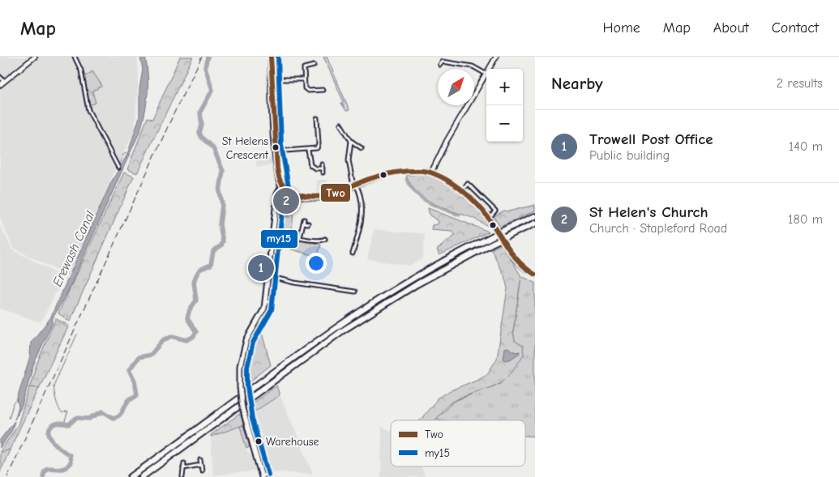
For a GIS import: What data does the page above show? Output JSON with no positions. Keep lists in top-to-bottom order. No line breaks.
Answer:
{"water":["Erewash Canal"],"places":["St Helens Crescent","Warehouse"],"lines":["transit line Two","transit line my15"],"legend":["Two","my15"],"north":"top right","page":{"header":"Map","nav":["Home","Map","About","Contact"],"heading":["Nearby","2 results"],"map_buttons":["+","−"],"list":[{"mark":"1","name":"Trowell Post Office","note":"Public building","value":"140 m"},{"mark":"2","name":"St Helen's Church","note":"Church · Stapleford Road","value":"180 m"}],"pins":["2","1"]}}
